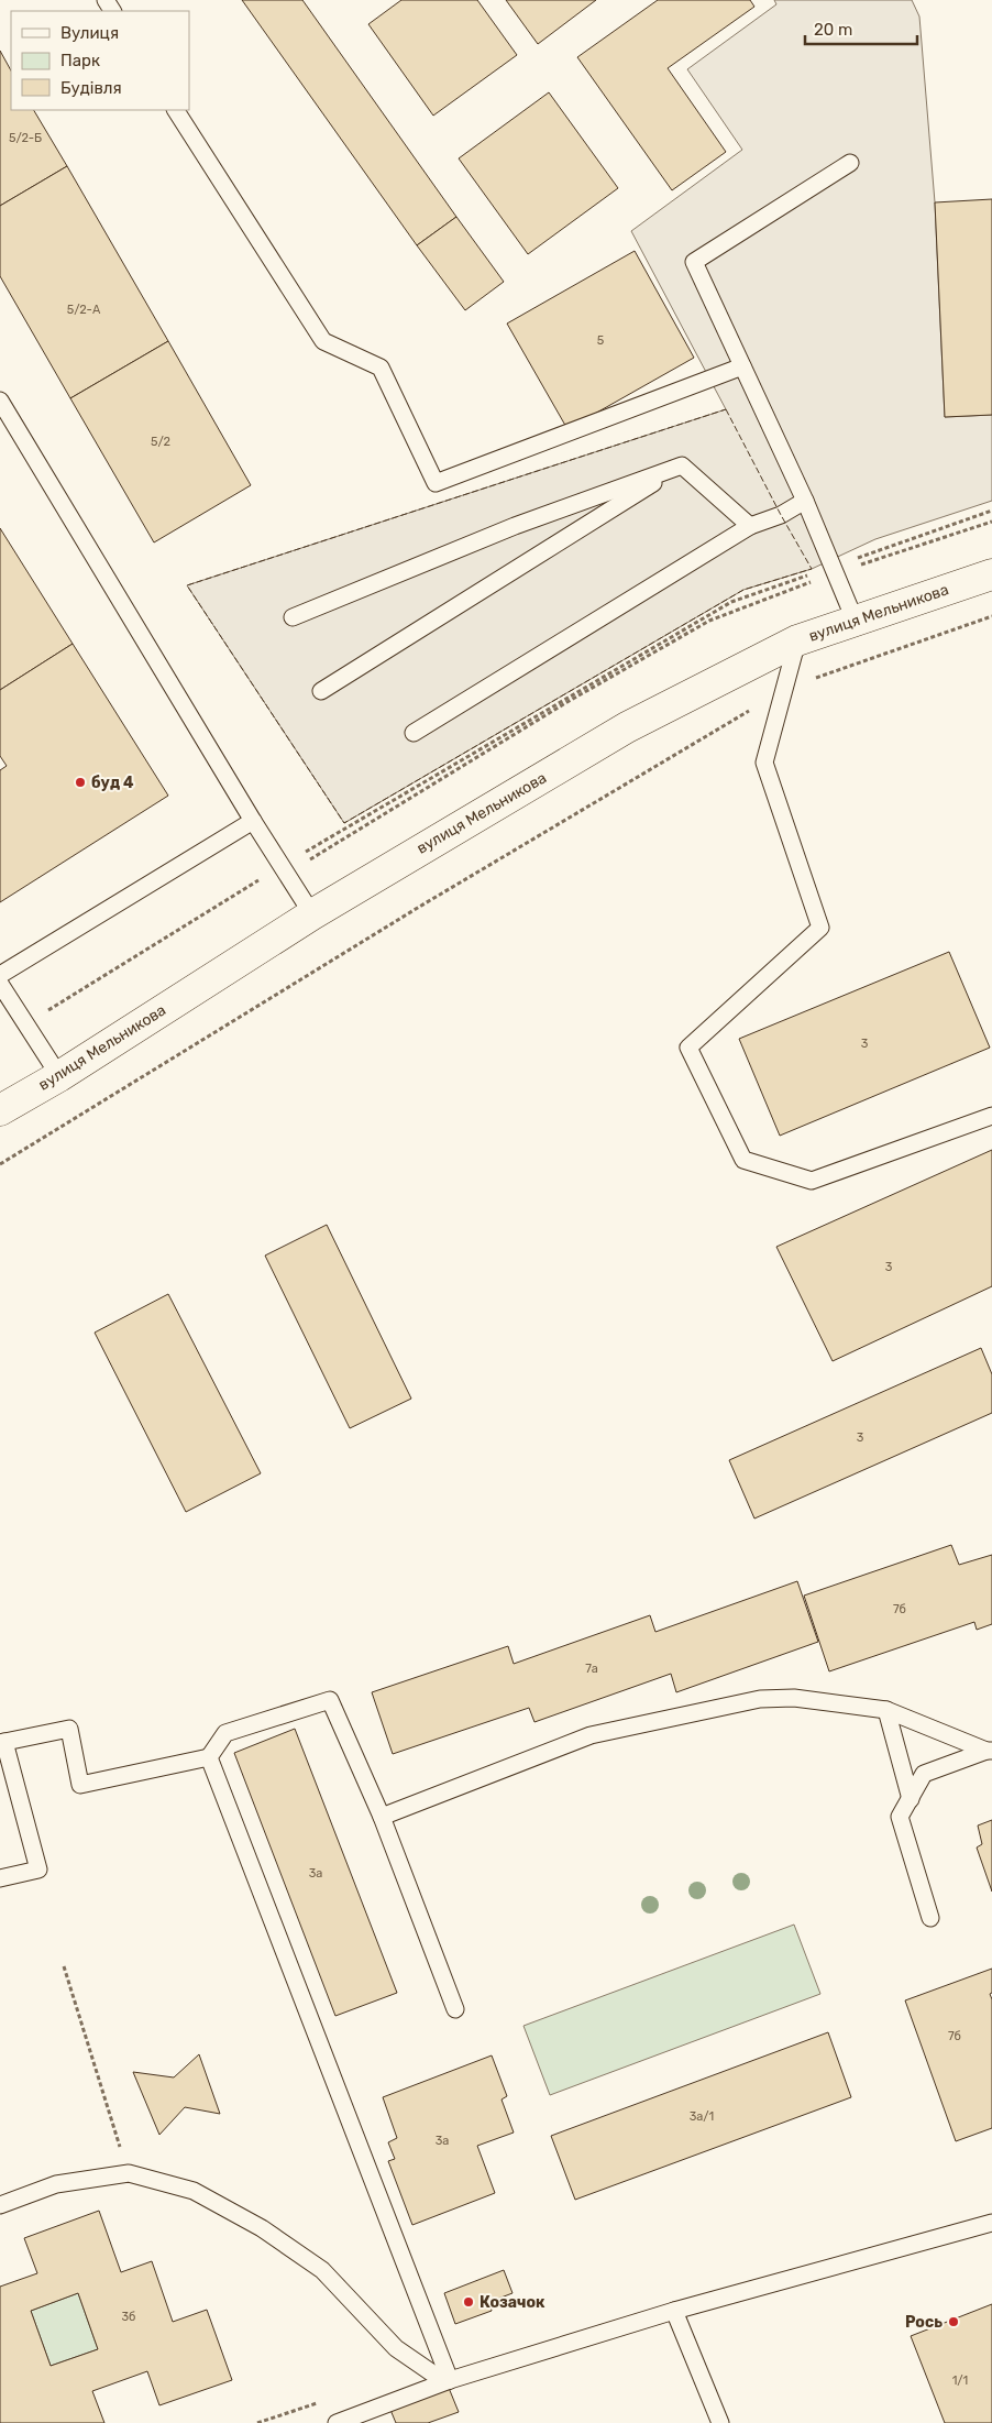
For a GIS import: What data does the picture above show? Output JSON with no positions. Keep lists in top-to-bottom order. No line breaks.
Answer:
{"streets":{"street":["вулиця Мельникова"]},"places":["буд 4","Козачок","Рось"],"house_numbers":["5/2-Б","5/2-А","5","5/2","3","3","3","7б","7а","3а","7б","3а/1","3а","3б","1/1"],"legend":["Вулиця","Парк","Будівля"],"scale_bar":"20 m"}
